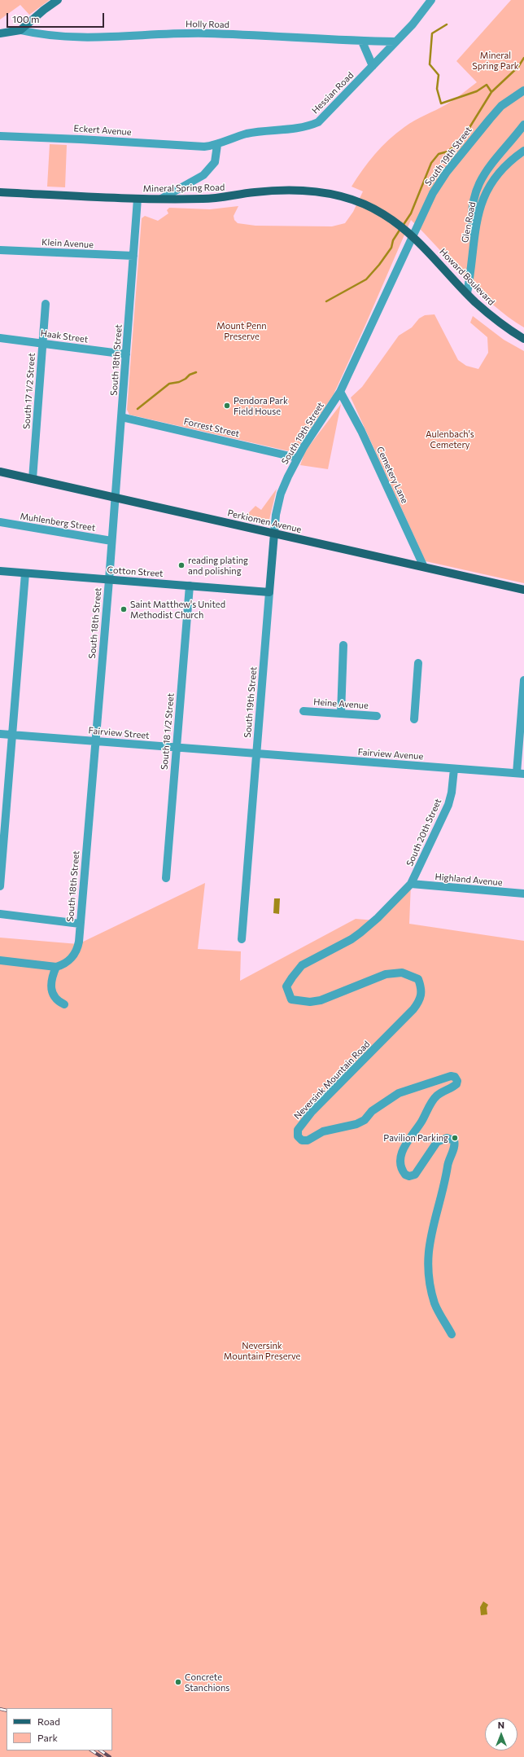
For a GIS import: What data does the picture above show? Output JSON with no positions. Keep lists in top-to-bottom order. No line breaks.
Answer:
{"streets":{"main road":["Mineral Spring Road","Howard Boulevard","Perkiomen Avenue"],"street":["Holly Road","Hessian Road","Eckert Avenue","South 19th Street","Glen Road","Klein Avenue","Haak Street","South 18th Street","South 17 1/2 Street","Forrest Street","Cemetery Lane","Muhlenberg Street","Cotton Street","Heine Avenue","South 18 1/2 Street","Fairview Street","Fairview Avenue","South 20th Street","Highland Avenue","Neversink Mountain Road"]},"crossings":[["Holly Road","Hessian Road"],["Hessian Road","Eckert Avenue"],["South 19th Street","Forrest Street"],["South 19th Street","Cemetery Lane"],["South 19th Street","Perkiomen Avenue"],["South 19th Street","Cotton Street"],["South 19th Street","Fairview Street"],["South 19th Street","Fairview Avenue"],["Mineral Spring Road","Howard Boulevard"],["Mineral Spring Road","South 18th Street"],["Glen Road","Howard Boulevard"],["Klein Avenue","South 18th Street"],["Haak Street","South 18th Street"],["Haak Street","South 17 1/2 Street"],["South 18th Street","Forrest Street"],["South 18th Street","Perkiomen Avenue"],["South 18th Street","Muhlenberg Street"],["South 18th Street","Cotton Street"],["South 18th Street","Fairview Street"],["South 17 1/2 Street","Perkiomen Avenue"],["Cemetery Lane","Perkiomen Avenue"],["Cotton Street","South 18 1/2 Street"],["South 18 1/2 Street","Fairview Street"],["Fairview Street","Fairview Avenue"],["Fairview Avenue","South 20th Street"],["South 20th Street","Highland Avenue"],["South 20th Street","Neversink Mountain Road"],["Highland Avenue","Neversink Mountain Road"]],"parks":["Mineral Spring Park","Mount Penn Preserve","Aulenbach's Cemetery","Neversink Mountain Preserve"],"places":["Pendora Park Field House","reading plating and polishing","Saint Matthew's United Methodist Church","Pavilion Parking","Concrete Stanchions"],"legend":["Road","Park"],"scale_bar":"100 m","north":"top"}
